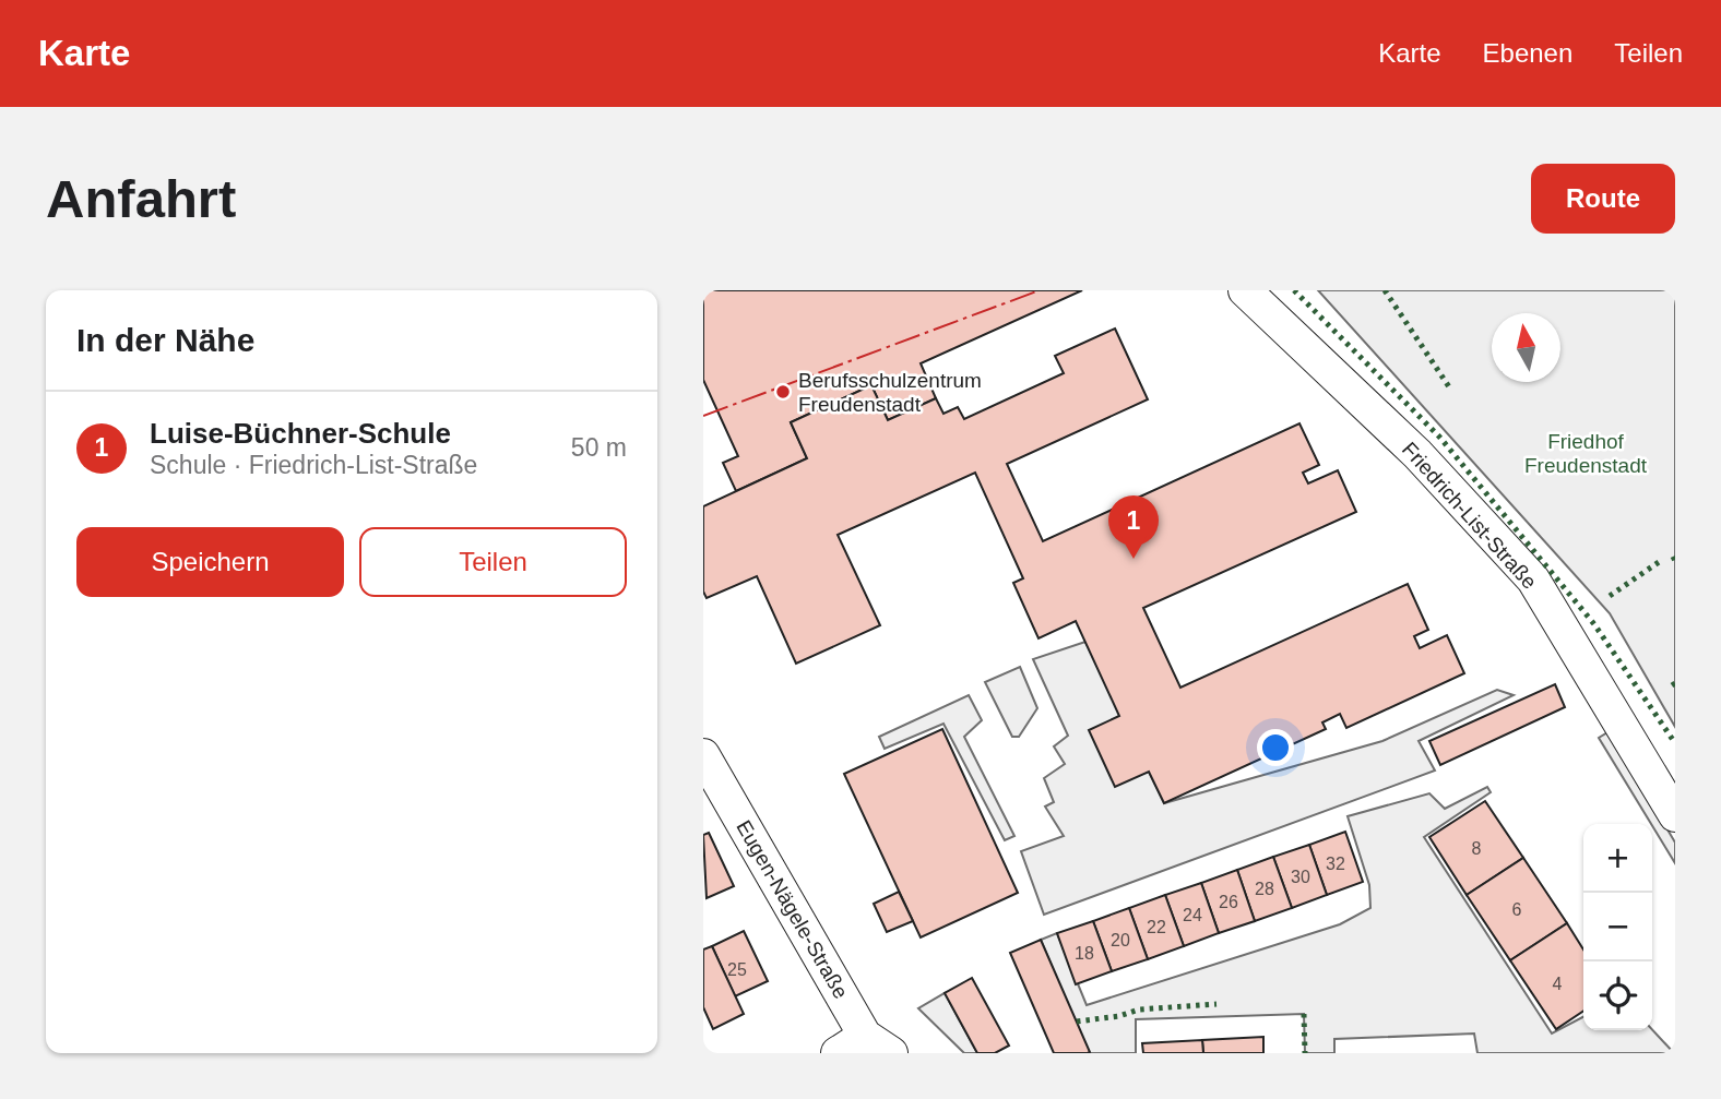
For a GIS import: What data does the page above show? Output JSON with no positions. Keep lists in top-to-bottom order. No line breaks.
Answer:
{"streets":{"street":["Friedrich-List-Straße","Eugen-Nägele-Straße"]},"parks":["Friedhof Freudenstadt"],"places":["Berufsschulzentrum Freudenstadt"],"house_numbers":["8","32","30","28","26","6","24","22","20","18","25","4"],"north":"top","page":{"header":"Karte","nav":["Karte","Ebenen","Teilen"],"buttons":["Route",["Speichern","Teilen"]],"title":"Anfahrt","heading":"In der Nähe","list":[{"mark":"1","name":"Luise-Büchner-Schule","note":"Schule · Friedrich-List-Straße","value":"50 m"}],"pins":"1","map_buttons":["+","−"]}}
